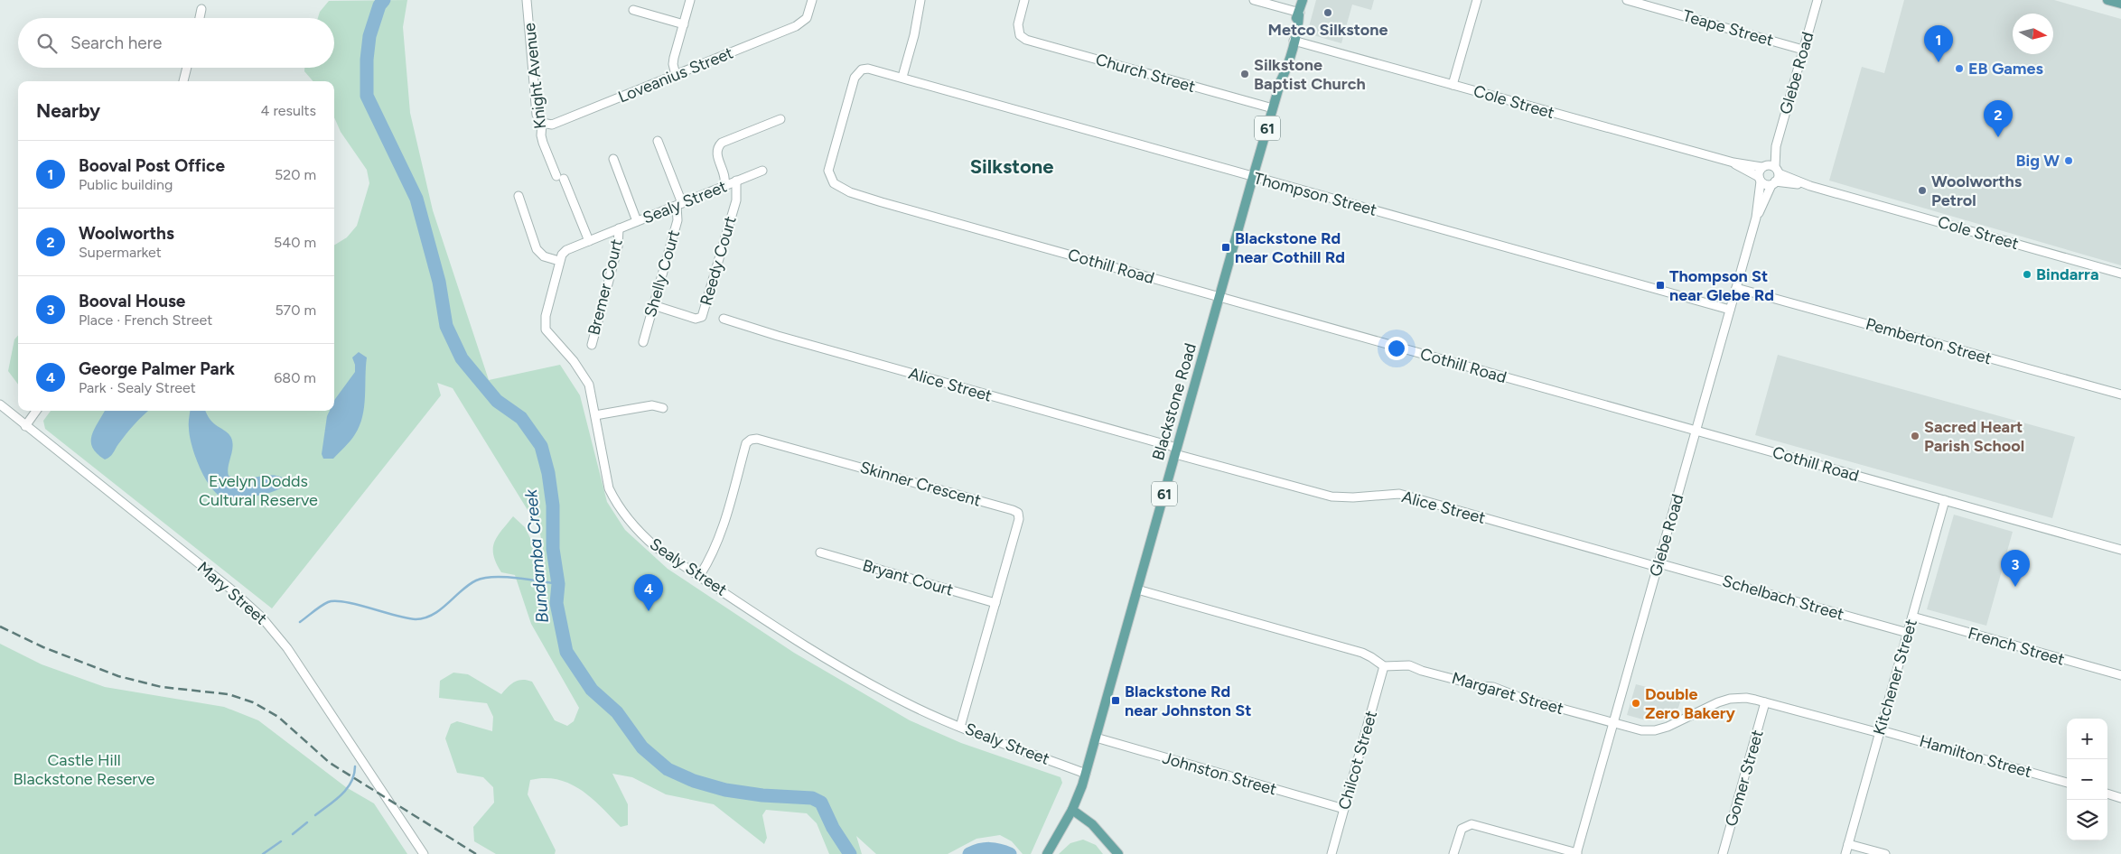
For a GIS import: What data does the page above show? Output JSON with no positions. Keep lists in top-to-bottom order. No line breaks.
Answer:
{"streets":{"main road":["61","Blackstone Road"],"street":["Teape Street","Church Street","Glebe Road","Loveanius Street","Knight Avenue","Cole Street","Thompson Street","Sealy Street","Reedy Court","Cothill Road","Shelly Court","Bremer Court","Pemberton Street","Alice Street","Skinner Crescent","Bryant Court","Mary Street","Schelbach Street","French Street","Kitchener Street","Margaret Street","Hamilton Street","Chilcot Street","Johnston Street","Gomer Street"]},"crossings":[["Teape Street","Glebe Road"],["Church Street","Blackstone Road"],["Glebe Road","Cole Street"],["Glebe Road","Thompson Street"],["Glebe Road","Cothill Road"],["Glebe Road","Pemberton Street"],["Glebe Road","Alice Street"],["Glebe Road","Schelbach Street"],["Glebe Road","Margaret Street"],["Loveanius Street","Knight Avenue"],["Knight Avenue","Sealy Street"],["Cole Street","Blackstone Road"],["61","Blackstone Road"],["Thompson Street","Cothill Road"],["Thompson Street","Blackstone Road"],["Sealy Street","Reedy Court"],["Sealy Street","Shelly Court"],["Sealy Street","Bremer Court"],["Sealy Street","Blackstone Road"],["Sealy Street","Skinner Crescent"],["Reedy Court","Shelly Court"],["Cothill Road","Blackstone Road"],["Cothill Road","Kitchener Street"],["Alice Street","Blackstone Road"],["Alice Street","Schelbach Street"],["Blackstone Road","Johnston Street"],["Skinner Crescent","Bryant Court"],["Schelbach Street","Kitchener Street"],["French Street","Kitchener Street"],["Kitchener Street","Margaret Street"],["Kitchener Street","Hamilton Street"],["Margaret Street","Hamilton Street"],["Margaret Street","Chilcot Street"],["Margaret Street","Gomer Street"],["Chilcot Street","Johnston Street"]],"districts":["Silkstone"],"water":["Bundamba Creek"],"parks":["Evelyn Dodds Cultural Reserve","Castle Hill Blackstone Reserve"],"places":{"other":["Metco Silkstone","EB Games","Silkstone Baptist Church","Big W","Woolworths Petrol","Bindarra","Sacred Heart Parish School","Double Zero Bakery"],"transit":["Blackstone Rd near Cothill Rd","Thompson St near Glebe Rd","Blackstone Rd near Johnston St"]},"north":"right","page":{"search":"Search here","pins":["1","2","3","4"],"heading":["Nearby","4 results"],"list":[{"mark":"1","name":"Booval Post Office","note":"Public building","value":"520 m"},{"mark":"2","name":"Woolworths","note":"Supermarket","value":"540 m"},{"mark":"3","name":"Booval House","note":"Place · French Street","value":"570 m"},{"mark":"4","name":"George Palmer Park","note":"Park · Sealy Street","value":"680 m"}],"map_buttons":["+","−"]}}
